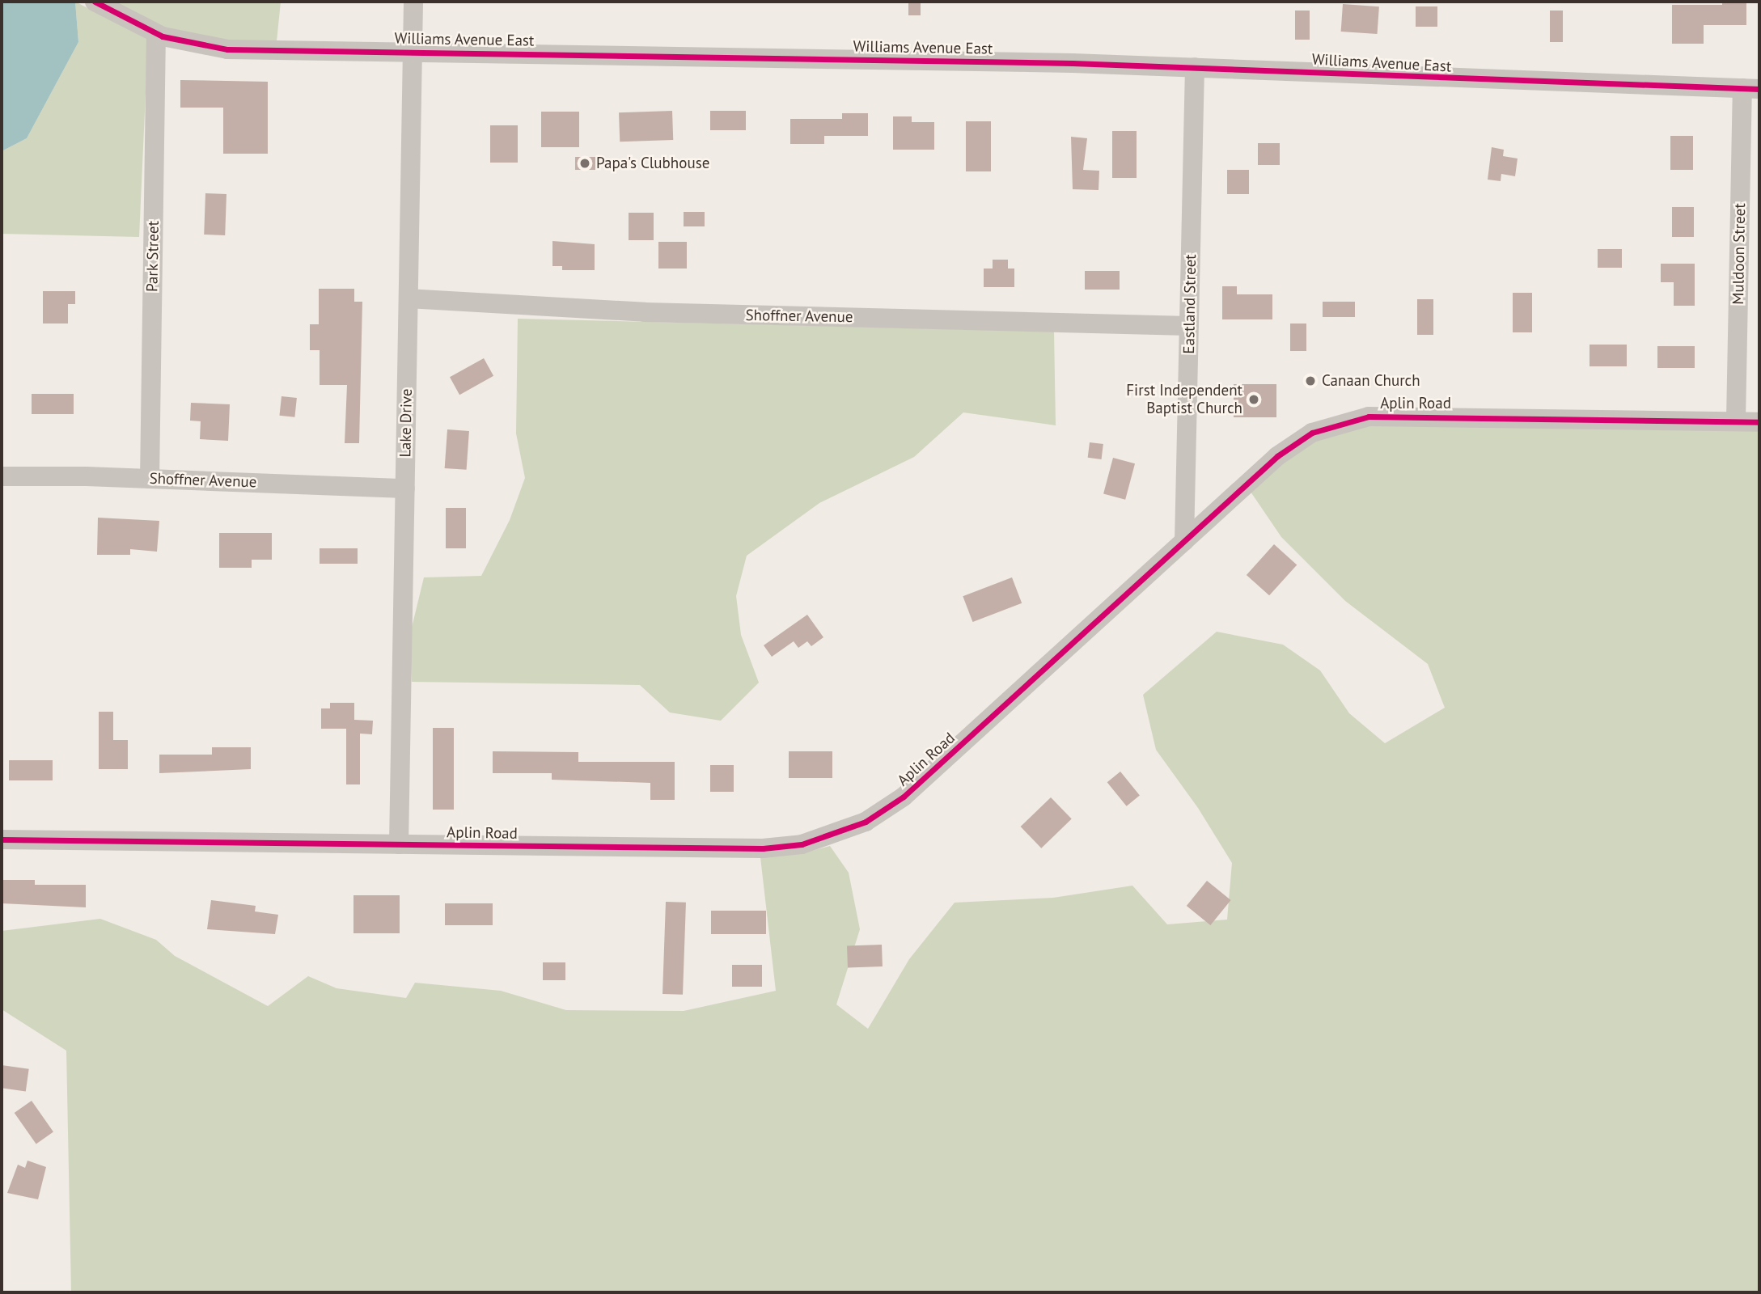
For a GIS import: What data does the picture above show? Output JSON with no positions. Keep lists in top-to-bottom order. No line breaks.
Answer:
{"streets":{"street":["Williams Avenue East","Muldoon Street","Park Street","Eastland Street","Shoffner Avenue","Aplin Road","Lake Drive"]},"crossings":[["Williams Avenue East","Muldoon Street"],["Williams Avenue East","Park Street"],["Williams Avenue East","Eastland Street"],["Williams Avenue East","Lake Drive"],["Muldoon Street","Aplin Road"],["Park Street","Shoffner Avenue"],["Eastland Street","Shoffner Avenue"],["Eastland Street","Aplin Road"],["Shoffner Avenue","Lake Drive"],["Aplin Road","Lake Drive"]],"places":["Papa's Clubhouse","Canaan Church","First Independent Baptist Church"]}
